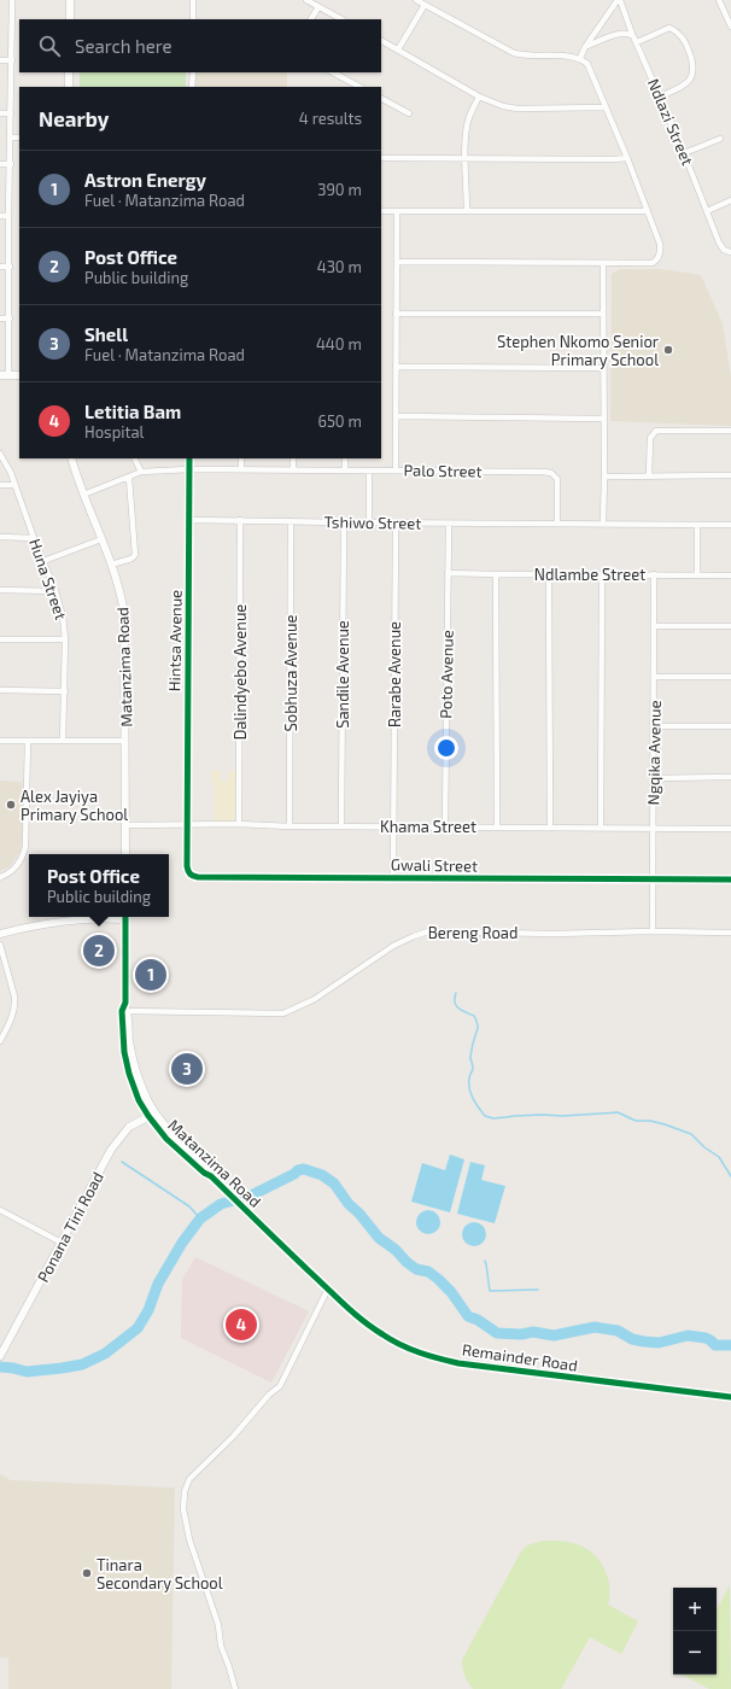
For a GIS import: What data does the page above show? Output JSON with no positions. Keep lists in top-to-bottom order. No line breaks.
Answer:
{"streets":{"street":["Ndlazi Street","Palo Street","Tshiwo Street","Ndlambe Street","Huna Street","Hintsa Avenue","Matanzima Road","Dalindyebo Avenue","Sobhuza Avenue","Sandile Avenue","Rarabe Avenue","Poto Avenue","Ngqika Avenue","Khama Street","Gwali Street","Bereng Road","Ponana Tini Road","Remainder Road"]},"crossings":[["Palo Street","Tshiwo Street"],["Palo Street","Hintsa Avenue"],["Palo Street","Matanzima Road"],["Tshiwo Street","Hintsa Avenue"],["Tshiwo Street","Dalindyebo Avenue"],["Tshiwo Street","Sobhuza Avenue"],["Tshiwo Street","Sandile Avenue"],["Tshiwo Street","Rarabe Avenue"],["Tshiwo Street","Poto Avenue"],["Ndlambe Street","Poto Avenue"],["Ndlambe Street","Ngqika Avenue"],["Hintsa Avenue","Khama Street"],["Hintsa Avenue","Gwali Street"],["Matanzima Road","Khama Street"],["Matanzima Road","Bereng Road"],["Matanzima Road","Ponana Tini Road"],["Matanzima Road","Remainder Road"],["Dalindyebo Avenue","Khama Street"],["Sobhuza Avenue","Khama Street"],["Sandile Avenue","Khama Street"],["Rarabe Avenue","Khama Street"],["Rarabe Avenue","Gwali Street"],["Poto Avenue","Khama Street"],["Ngqika Avenue","Khama Street"],["Ngqika Avenue","Gwali Street"],["Ngqika Avenue","Bereng Road"],["Khama Street","Gwali Street"]],"places":["Stephen Nkomo Senior Primary School","Alex Jayiya Primary School","Tinara Secondary School"],"page":{"search":"Search here","heading":["Nearby","4 results"],"list":[{"mark":"1","name":"Astron Energy","note":"Fuel · Matanzima Road","value":"390 m"},{"mark":"2","name":"Post Office","note":"Public building","value":"430 m"},{"mark":"3","name":"Shell","note":"Fuel · Matanzima Road","value":"440 m"},{"mark":"4","name":"Letitia Bam","note":"Hospital","value":"650 m"}],"popup":["Post Office","Public building"],"pins":["2","1","3","4"],"map_buttons":["+","−"]}}
